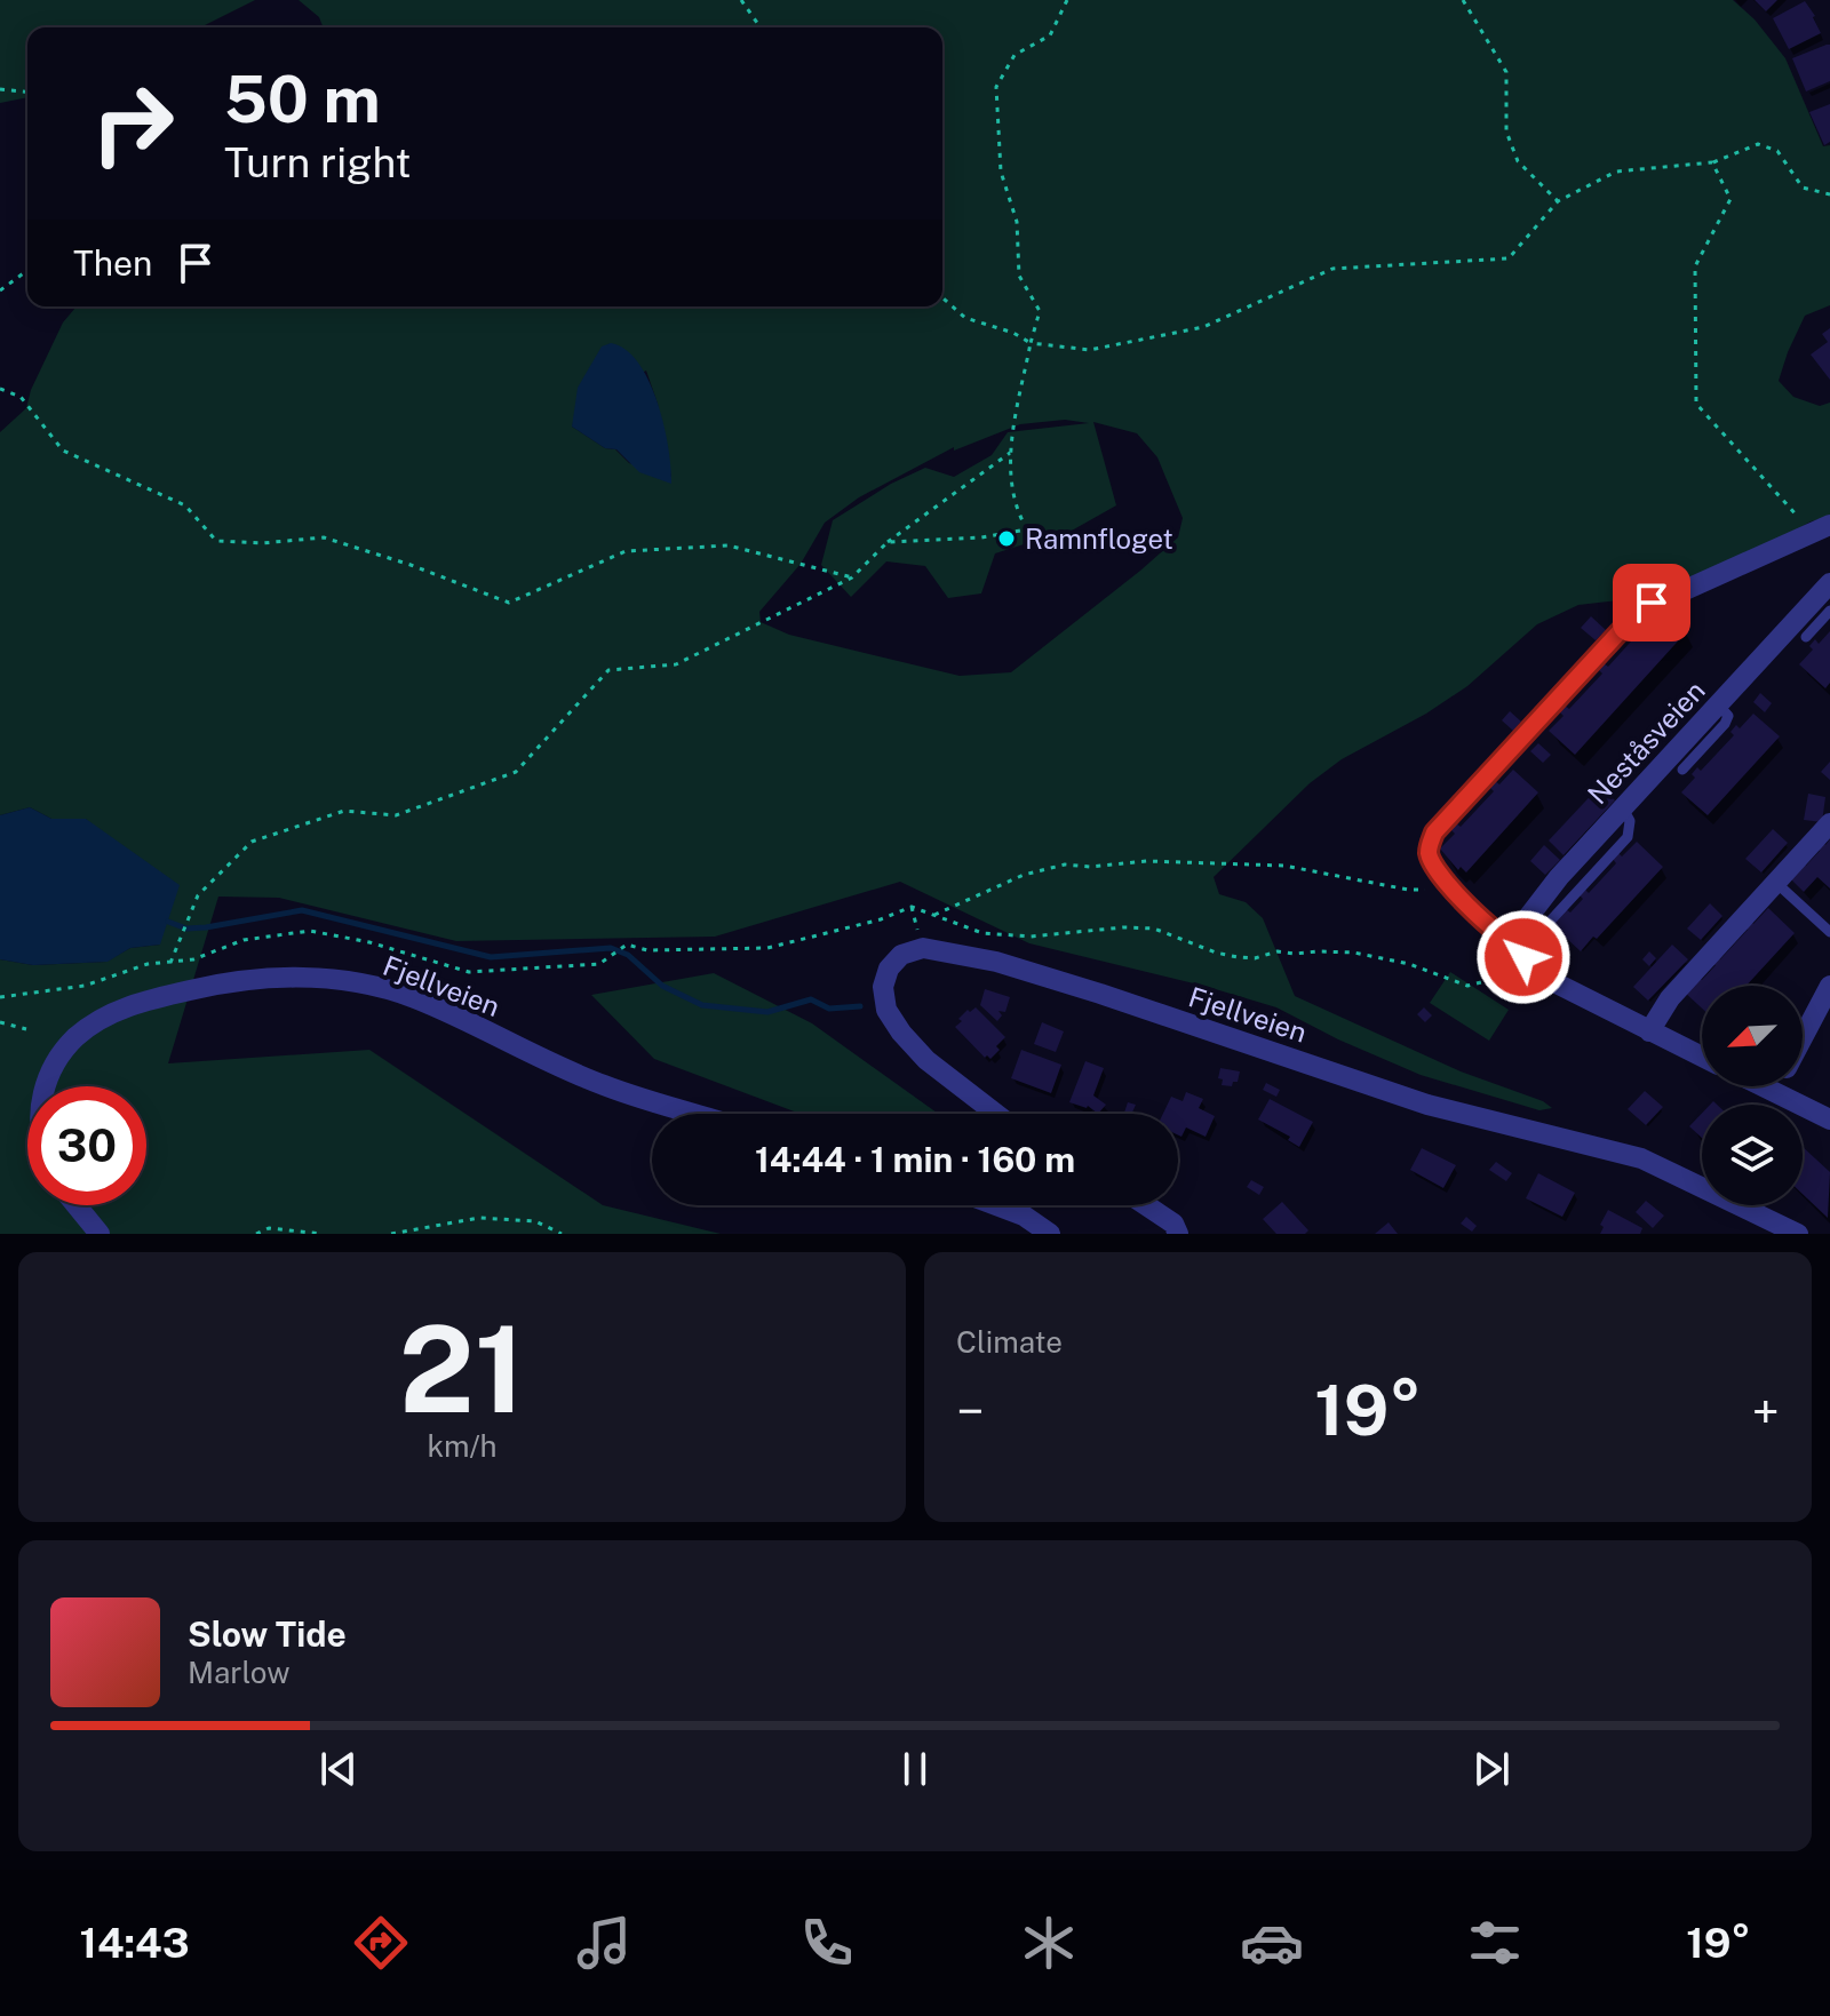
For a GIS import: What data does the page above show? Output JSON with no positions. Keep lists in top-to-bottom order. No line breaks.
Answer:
{"streets":{"street":["Neståsveien","Fjellveien"]},"places":["Ramnfloget"],"north":"bottom left","page":{"turn":["50 m","Turn right"],"then":"Then","limit":"30","trip":"14:44 · 1 min · 160 m","tile":[["21","km/h"],"Climate"],"heat":["−","19°","+"],"song":["Slow Tide","Marlow"],"tabs":["14:43","19°"]}}
